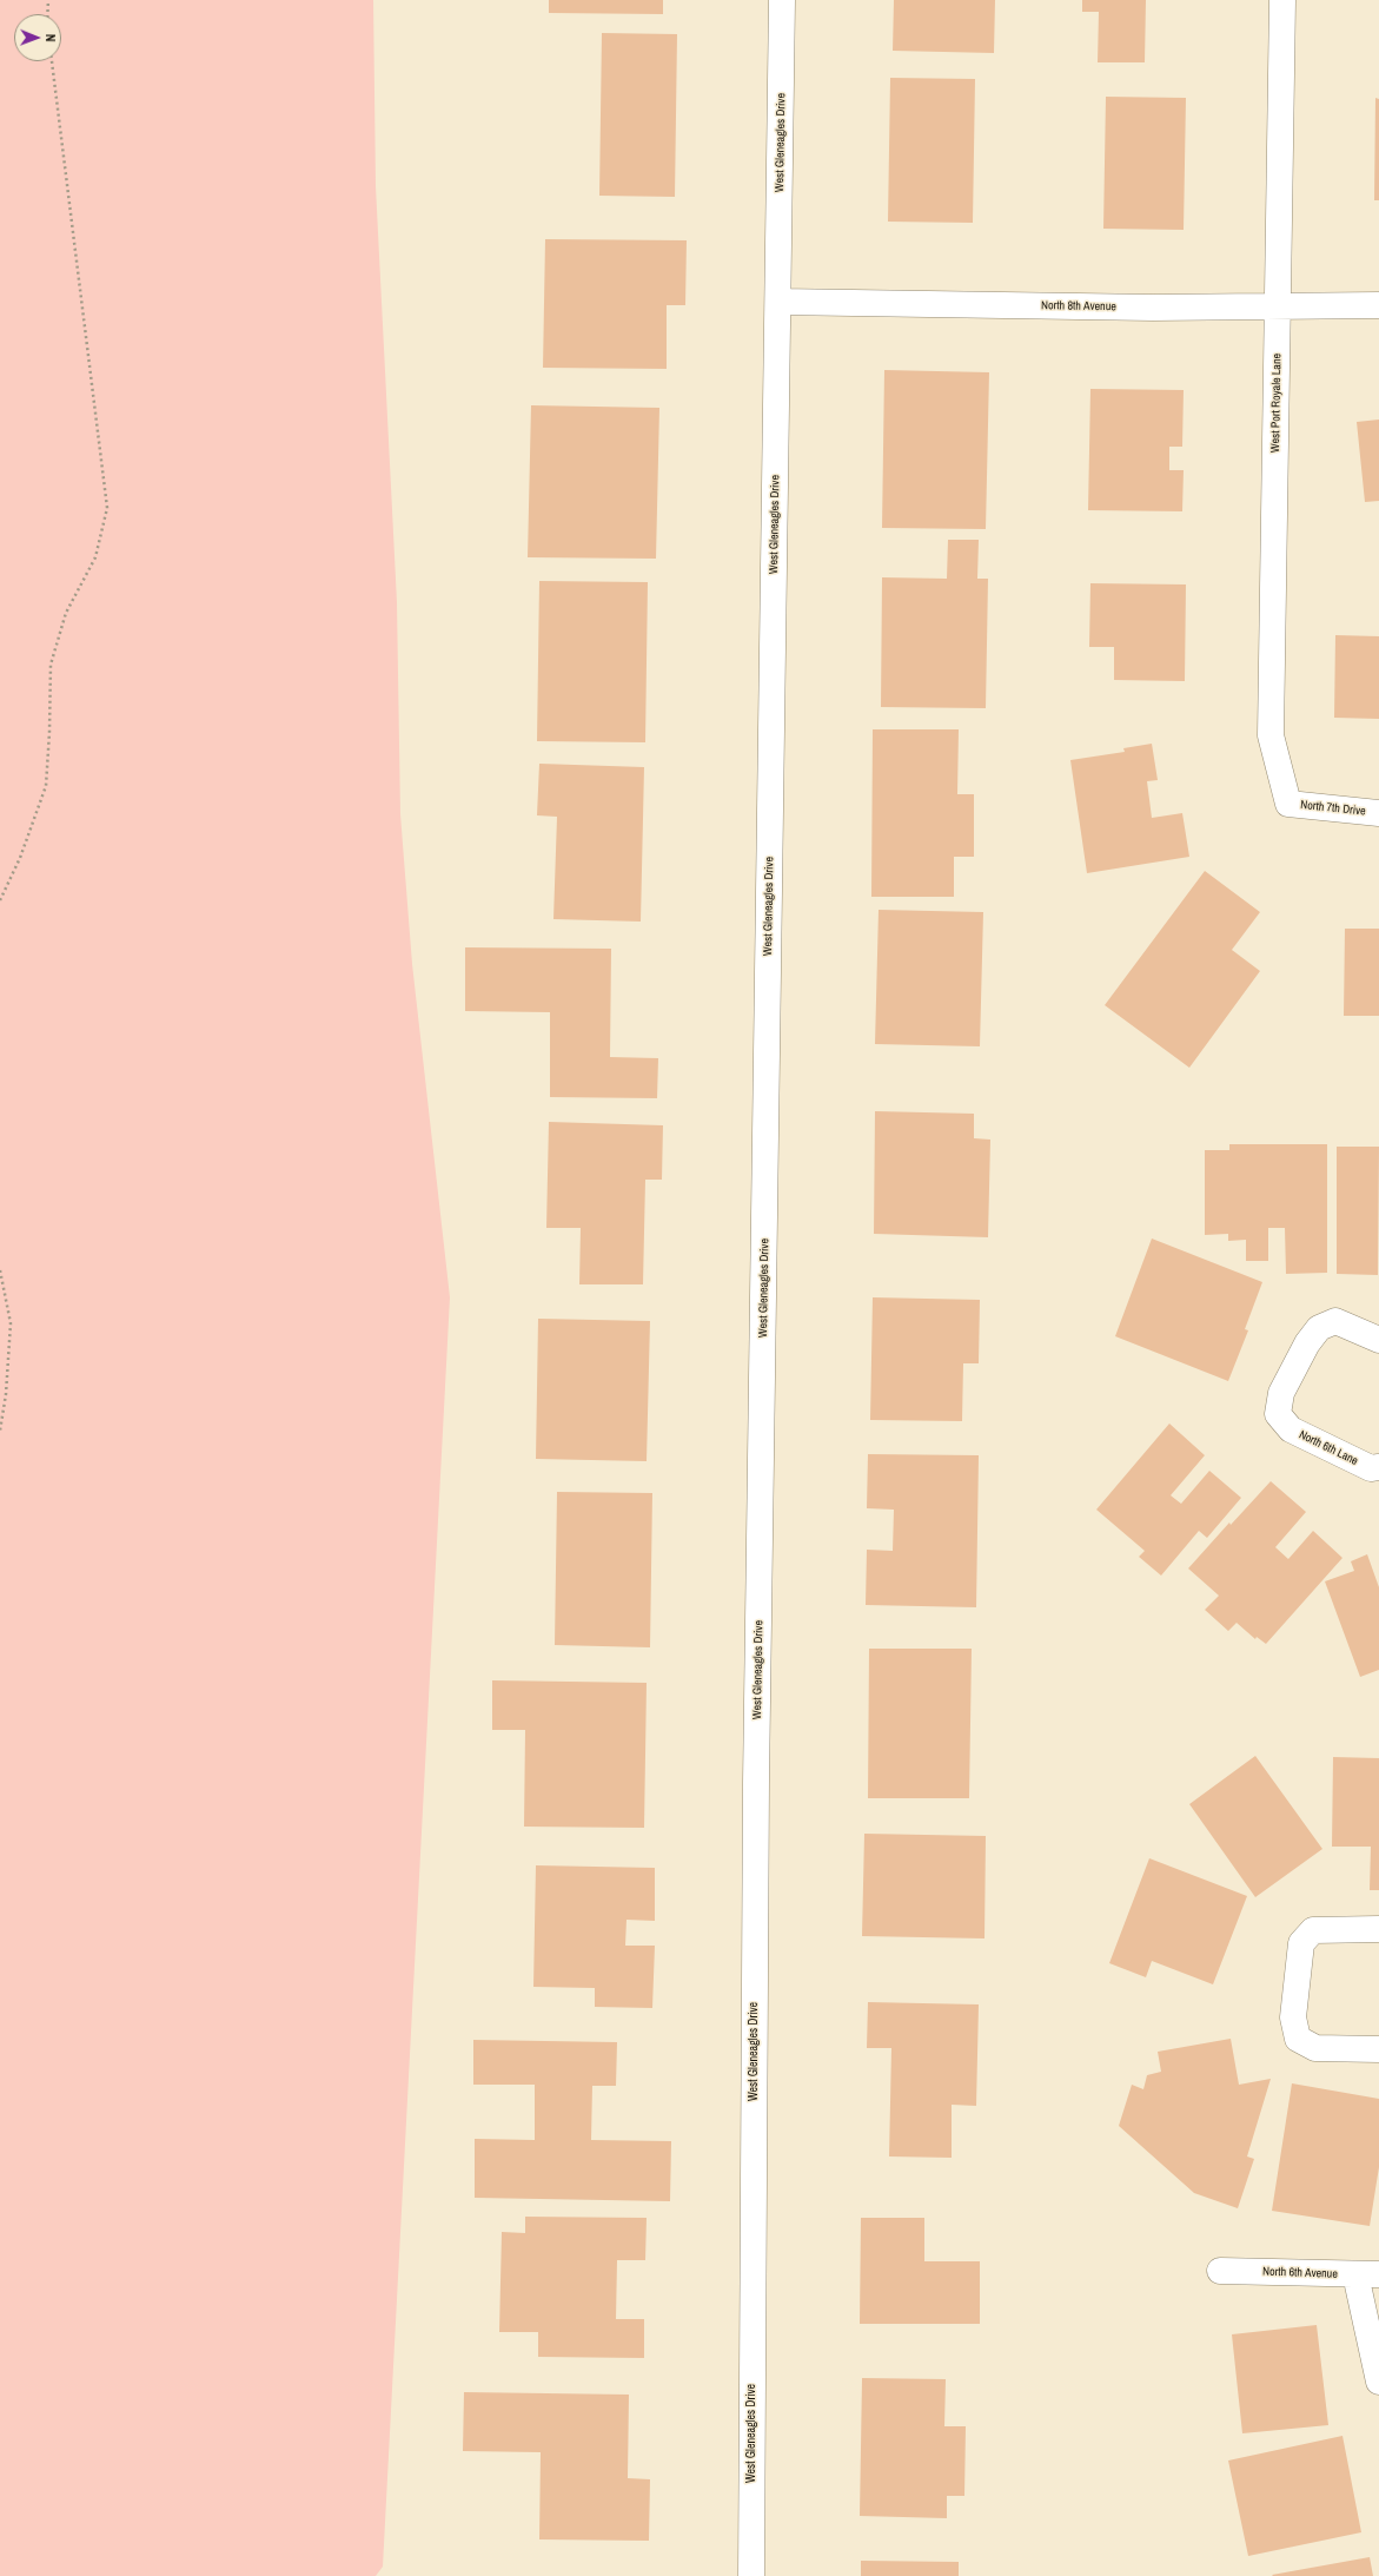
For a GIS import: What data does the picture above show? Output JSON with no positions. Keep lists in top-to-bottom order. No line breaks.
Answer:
{"streets":{"street":["West Gleneagles Drive","North 8th Avenue","West Port Royale Lane","North 7th Drive","North 6th Lane","North 6th Avenue"]},"crossings":[["West Gleneagles Drive","North 8th Avenue"],["North 8th Avenue","West Port Royale Lane"],["West Port Royale Lane","North 7th Drive"]],"north":"right"}
